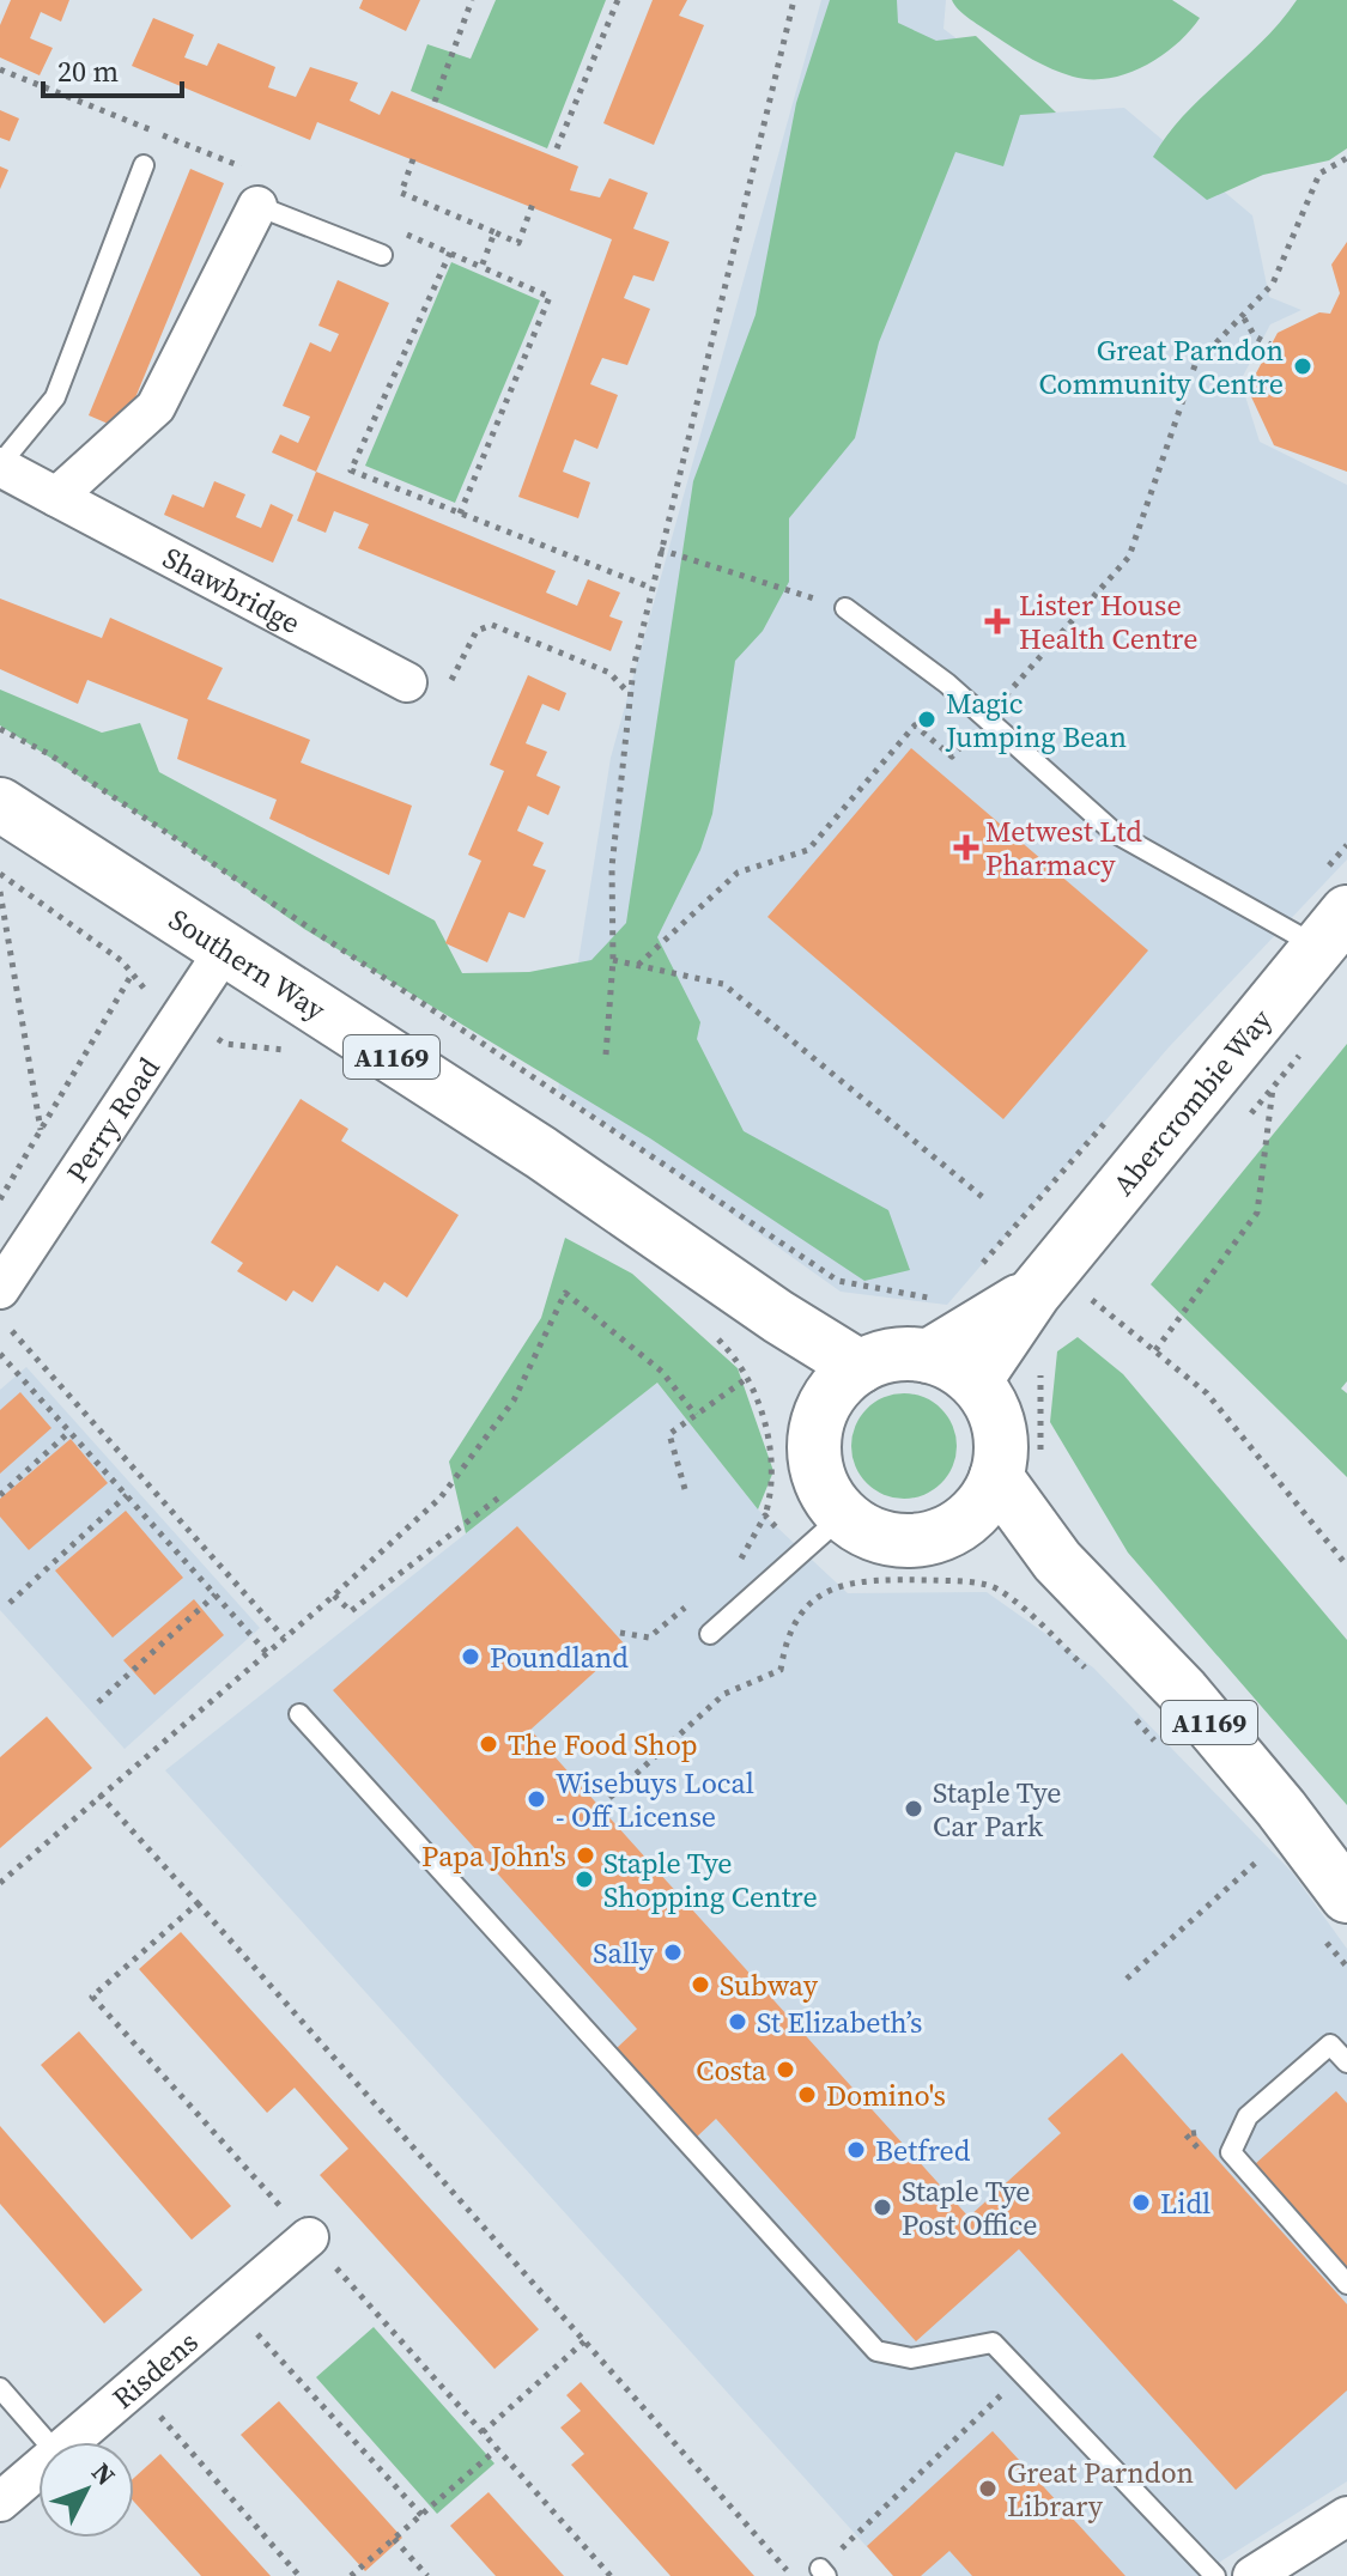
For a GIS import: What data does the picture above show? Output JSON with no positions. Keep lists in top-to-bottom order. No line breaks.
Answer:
{"streets":{"main road":["Southern Way","A1169","Abercrombie Way"],"street":["Shawbridge","Perry Road","Risdens"]},"crossings":[["Southern Way","A1169"],["Southern Way","Abercrombie Way"],["Southern Way","Perry Road"],["A1169","Abercrombie Way"]],"places":{"other":["Great Parndon Community Centre","Magic Jumping Bean","Poundland","The Food Shop","Wisebuys Local - Off License","Staple Tye Car Park","Papa John's","Staple Tye Shopping Centre","Sally","Subway","St Elizabeth’s","Costa","Domino's","Betfred","Lidl","Staple Tye Post Office","Great Parndon Library"],"health":["Lister House Health Centre","Metwest Ltd Pharmacy"]},"scale_bar":"20 m","north":"top right"}
